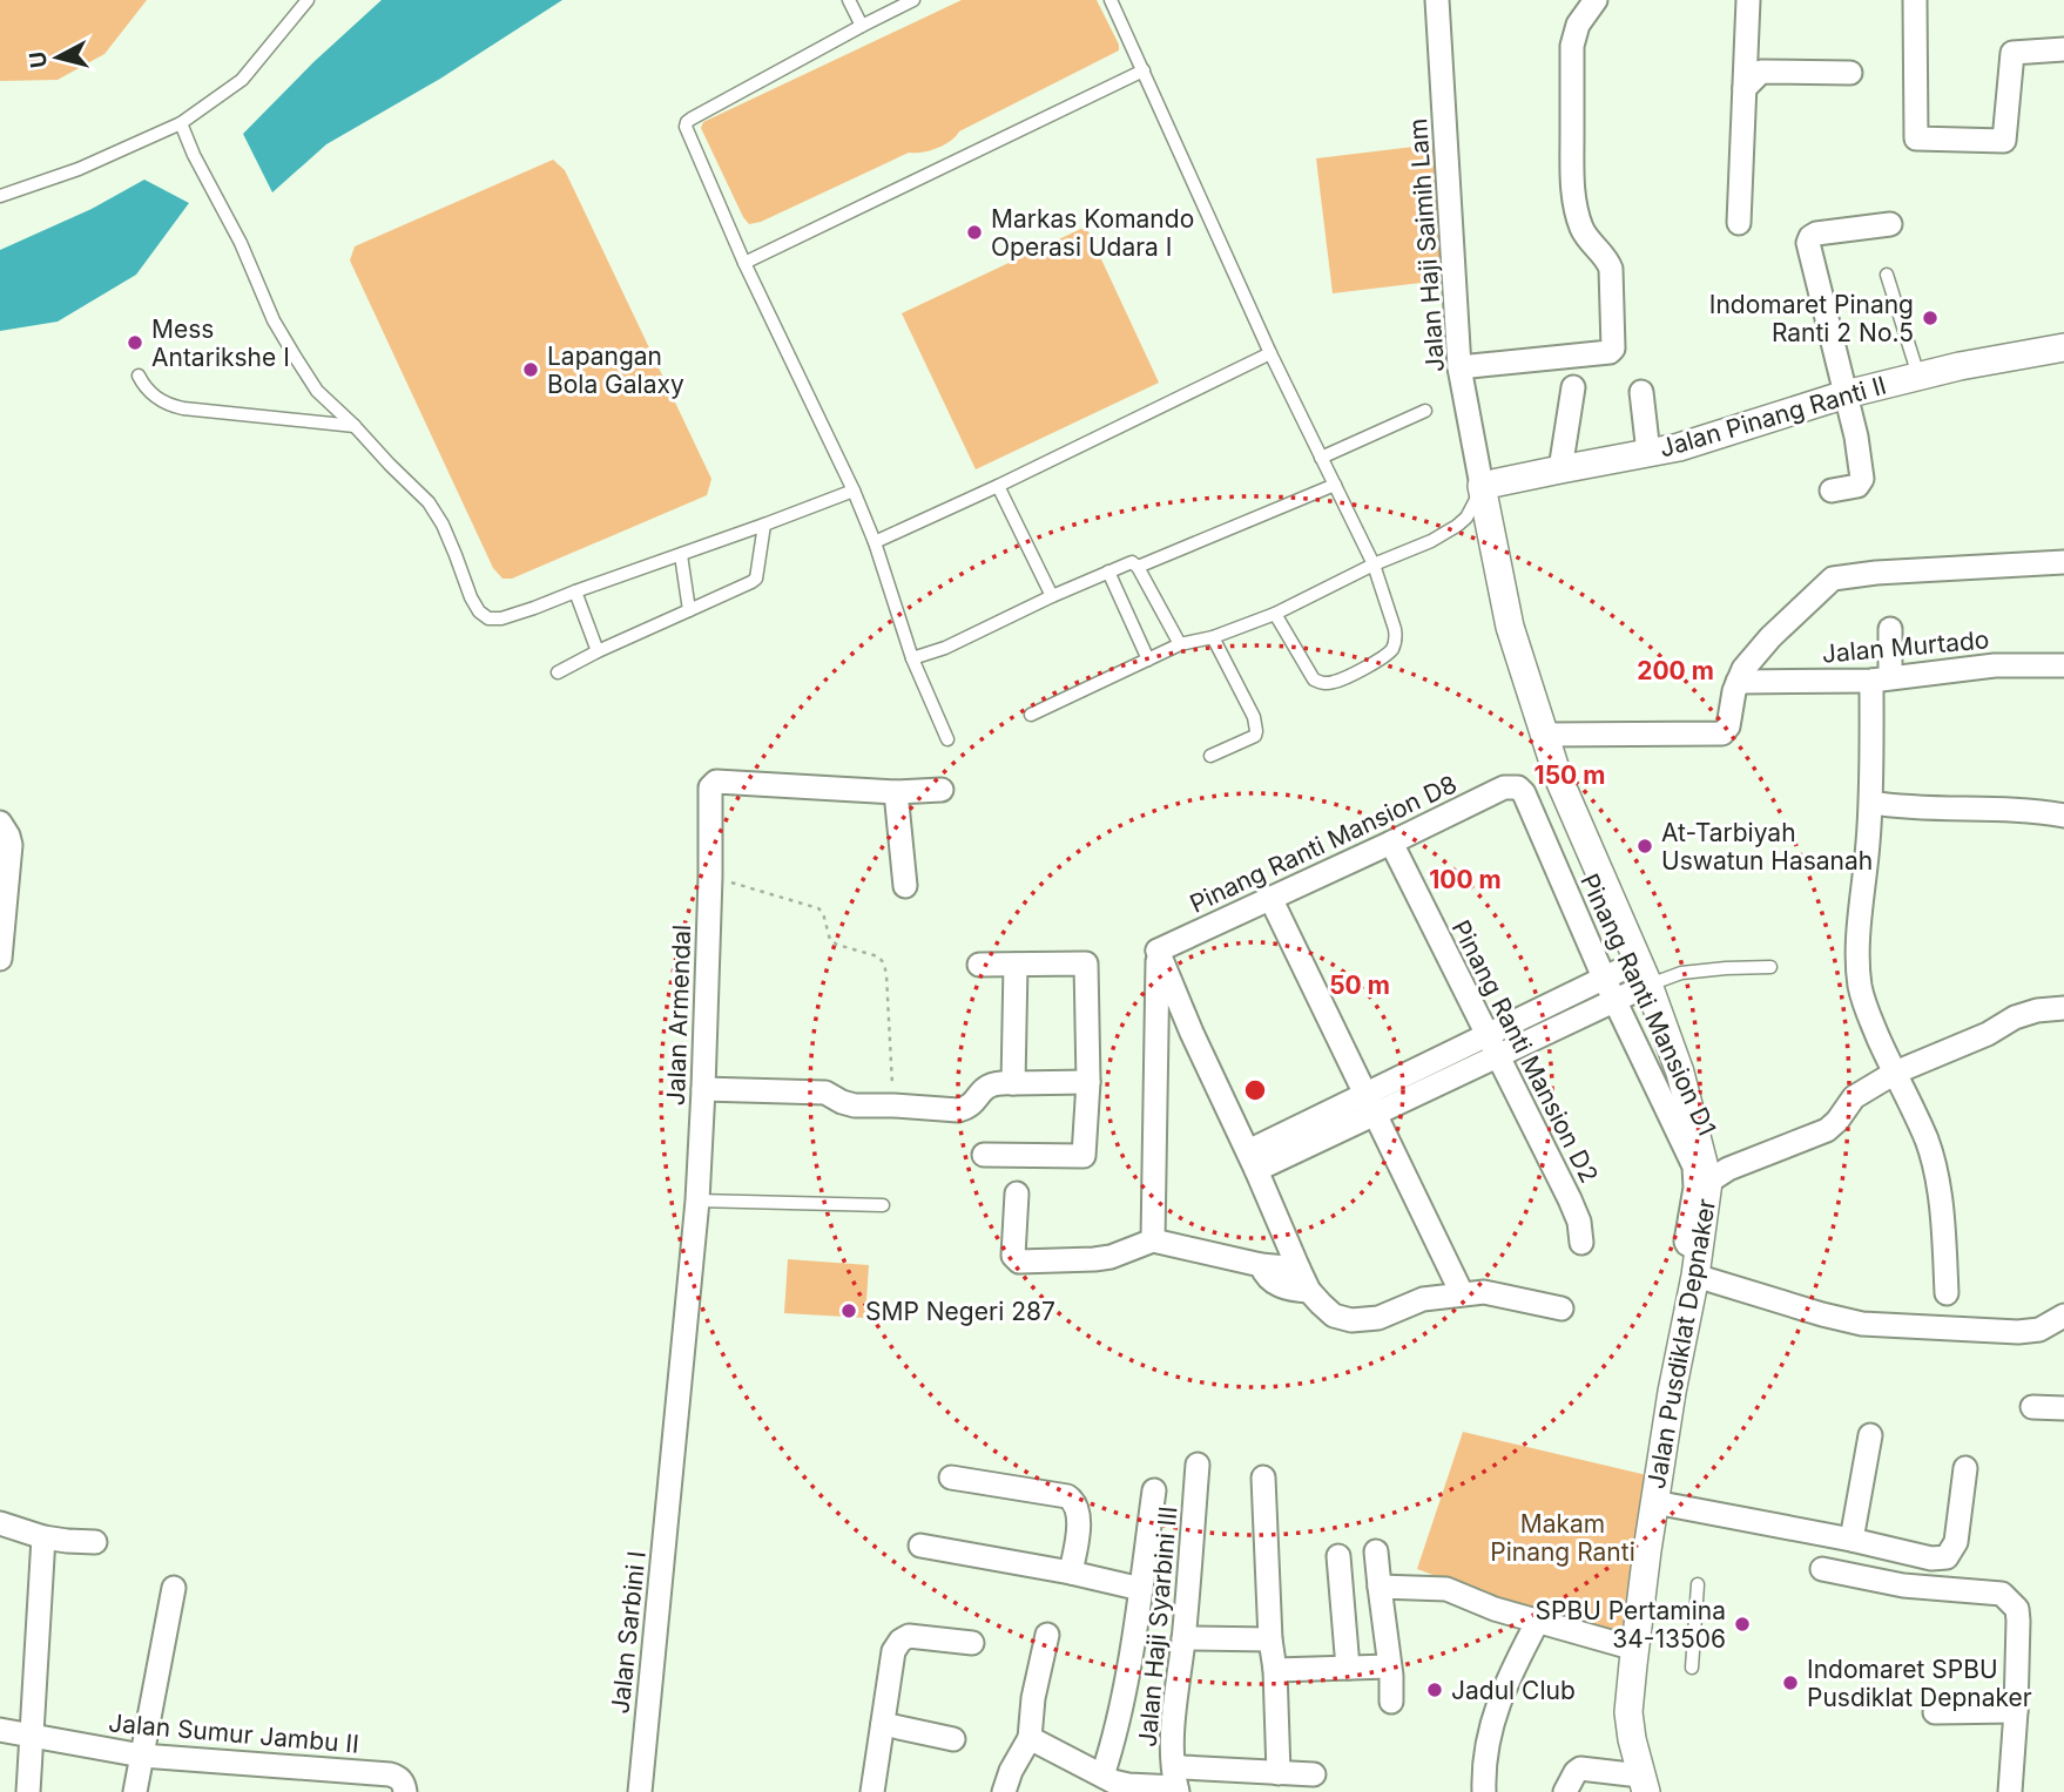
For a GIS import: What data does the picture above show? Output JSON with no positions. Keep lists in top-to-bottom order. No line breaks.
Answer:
{"streets":{"street":["Jalan Haji Saimih Lam","Jalan Pinang Ranti II","Jalan Murtado","Pinang Ranti Mansion D8","Pinang Ranti Mansion D1","Jalan Armendal","Pinang Ranti Mansion D2","Jalan Pusdiklat Depnaker","Jalan Haji Syarbini III","Jalan Sarbini I","Jalan Sumur Jambu II"]},"crossings":[["Jalan Haji Saimih Lam","Jalan Pinang Ranti II"],["Jalan Haji Saimih Lam","Jalan Pusdiklat Depnaker"],["Jalan Pinang Ranti II","Jalan Pusdiklat Depnaker"],["Pinang Ranti Mansion D8","Pinang Ranti Mansion D1"],["Pinang Ranti Mansion D8","Pinang Ranti Mansion D2"],["Pinang Ranti Mansion D1","Jalan Pusdiklat Depnaker"],["Jalan Armendal","Jalan Sarbini I"]],"parks":["Makam Pinang Ranti"],"places":["Markas Komando Operasi Udara I","Indomaret Pinang Ranti 2 No.5","Mess Antarikshe I","Lapangan Bola Galaxy","At-Tarbiyah Uswatun Hasanah","SMP Negeri 287","SPBU Pertamina 34-13506","Indomaret SPBU Pusdiklat Depnaker","Jadul Club"],"north":"left","rings":["200 m","150 m","100 m","50 m"]}
